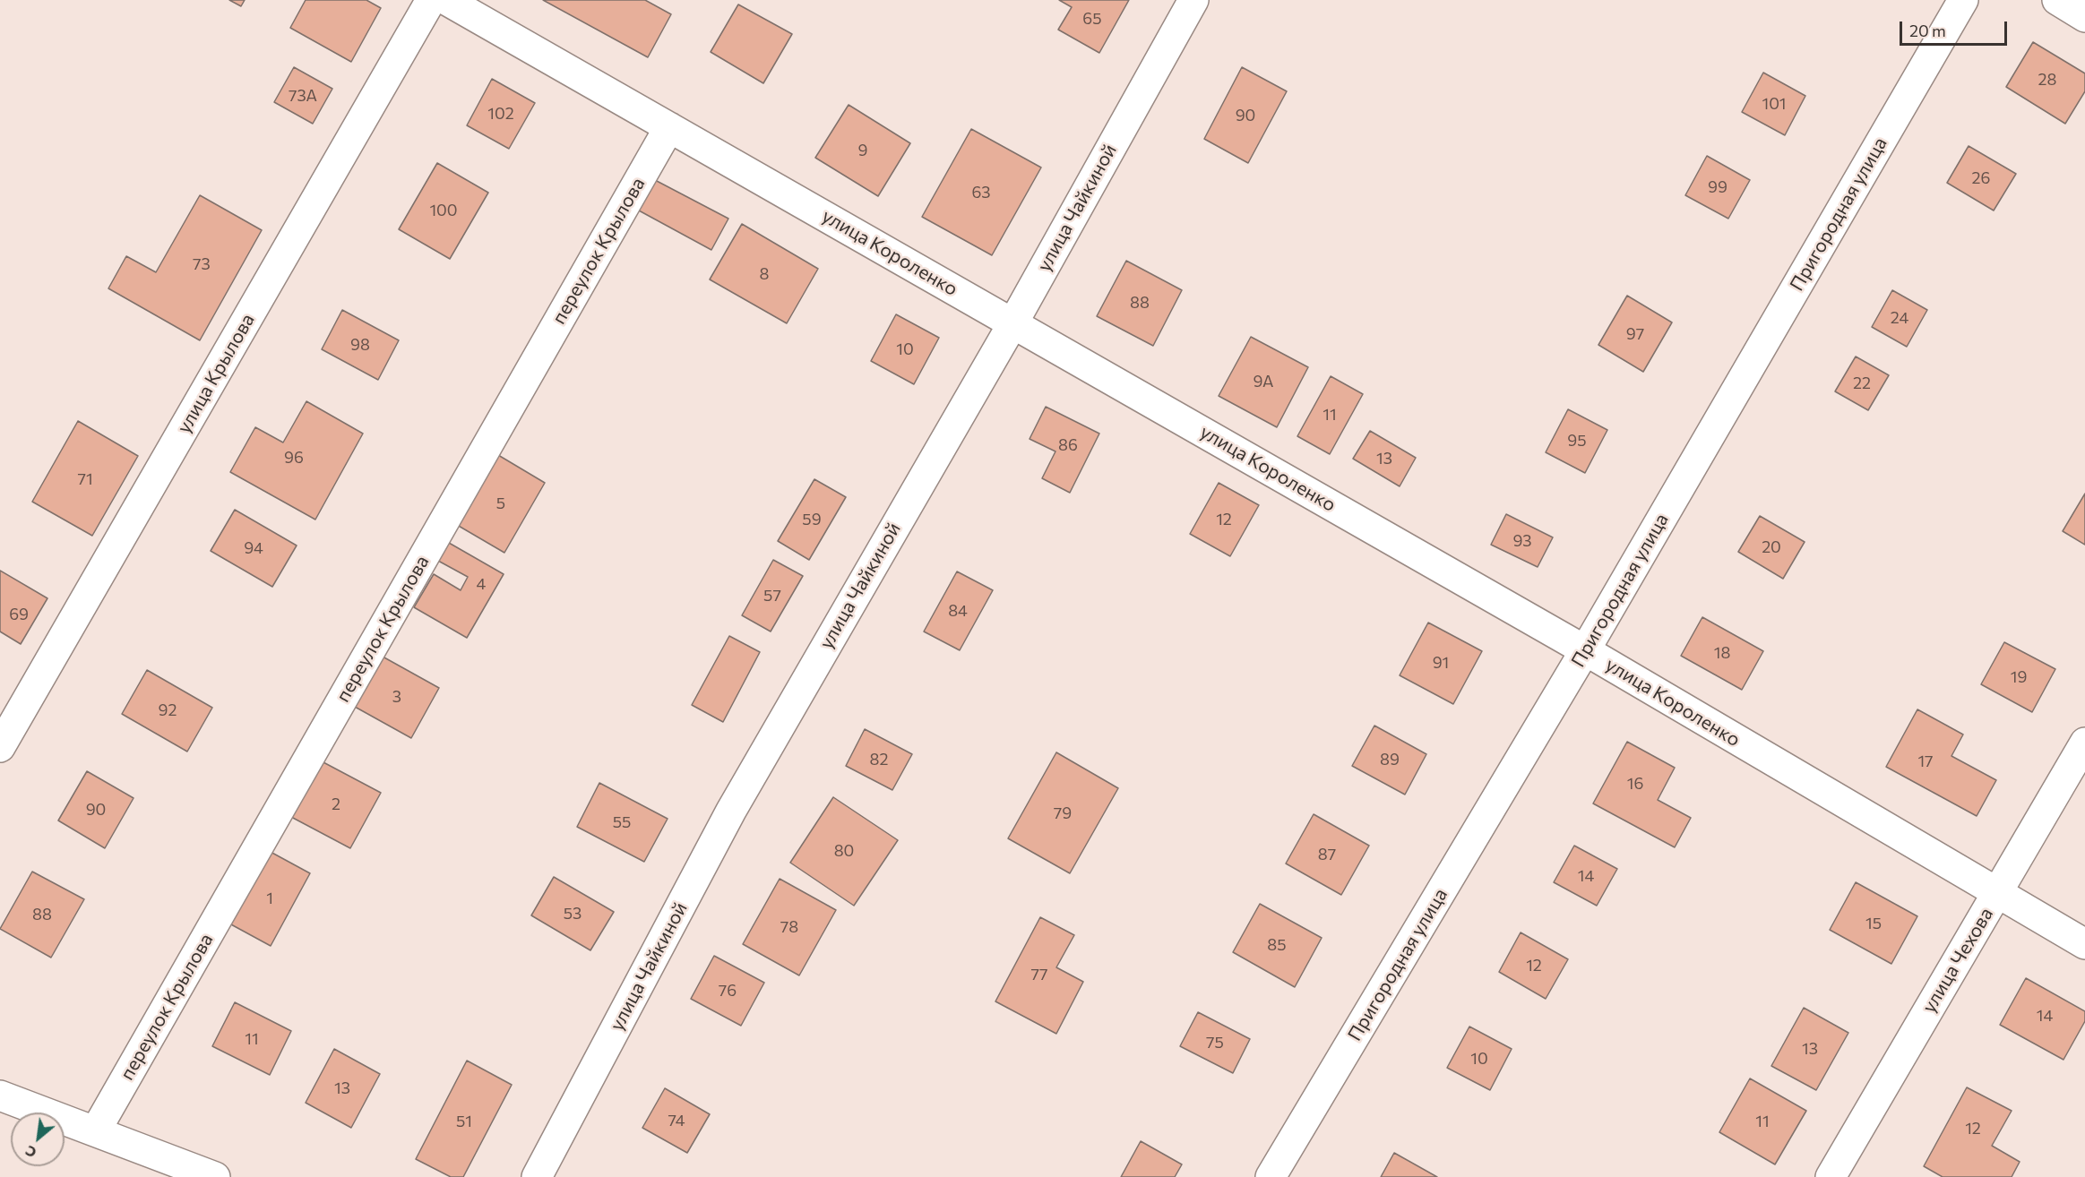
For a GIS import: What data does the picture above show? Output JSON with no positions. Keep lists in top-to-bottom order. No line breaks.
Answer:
{"streets":{"street":["улица Чайкиной","Пригородная улица","переулок Крылова","улица Короленко","улица Крылова","улица Чехова"]},"crossings":[["улица Чайкиной","улица Короленко"],["Пригородная улица","улица Короленко"],["переулок Крылова","улица Короленко"],["улица Короленко","улица Чехова"]],"house_numbers":["65","28","73А","101","102","90","9","26","99","63","100","73","8","88","24","97","98","10","9А","22","11","95","86","96","13","71","5","59","12","93","20","94","4","57","84","69","18","91","19","3","92","82","89","17","16","2","90","79","55","80","87","14","1","53","88","15","78","85","12","77","76","14","11","75","13","10","13","74","51","11","12"],"scale_bar":"20 m","north":"bottom left"}
